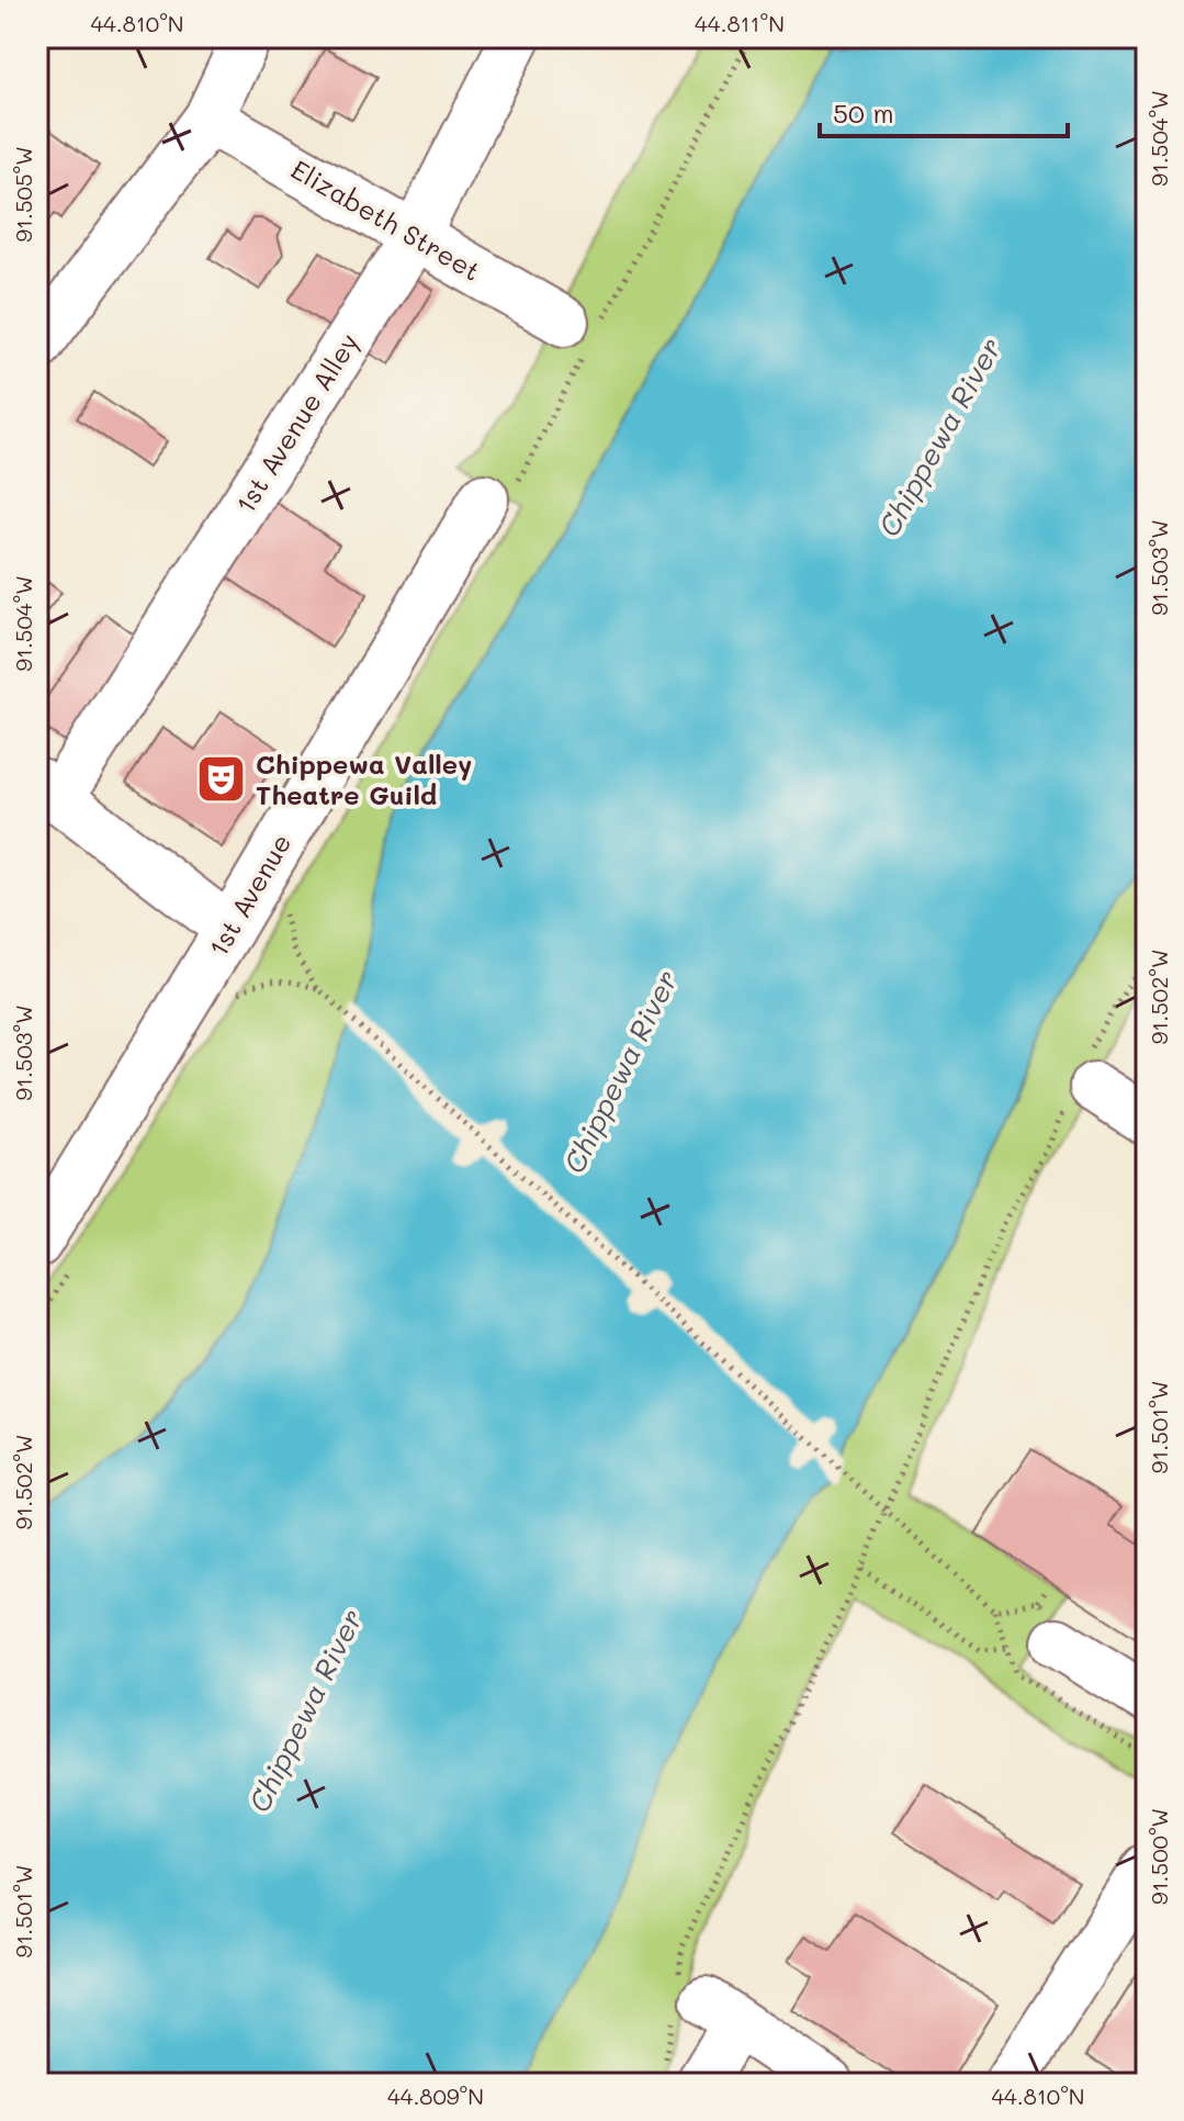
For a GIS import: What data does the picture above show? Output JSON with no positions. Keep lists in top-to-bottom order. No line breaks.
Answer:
{"streets":{"street":["Elizabeth Street","1st Avenue Alley","1st Avenue"]},"crossings":[["Elizabeth Street","1st Avenue Alley"]],"water":["Chippewa River"],"places":{"theatre":["Chippewa Valley Theatre Guild"]},"scale_bar":"50 m","coordinates":["44.810°N","44.811°N","91.504°W","91.505°W","91.503°W","91.502°W","91.501°W","91.500°W","44.809°N"]}
